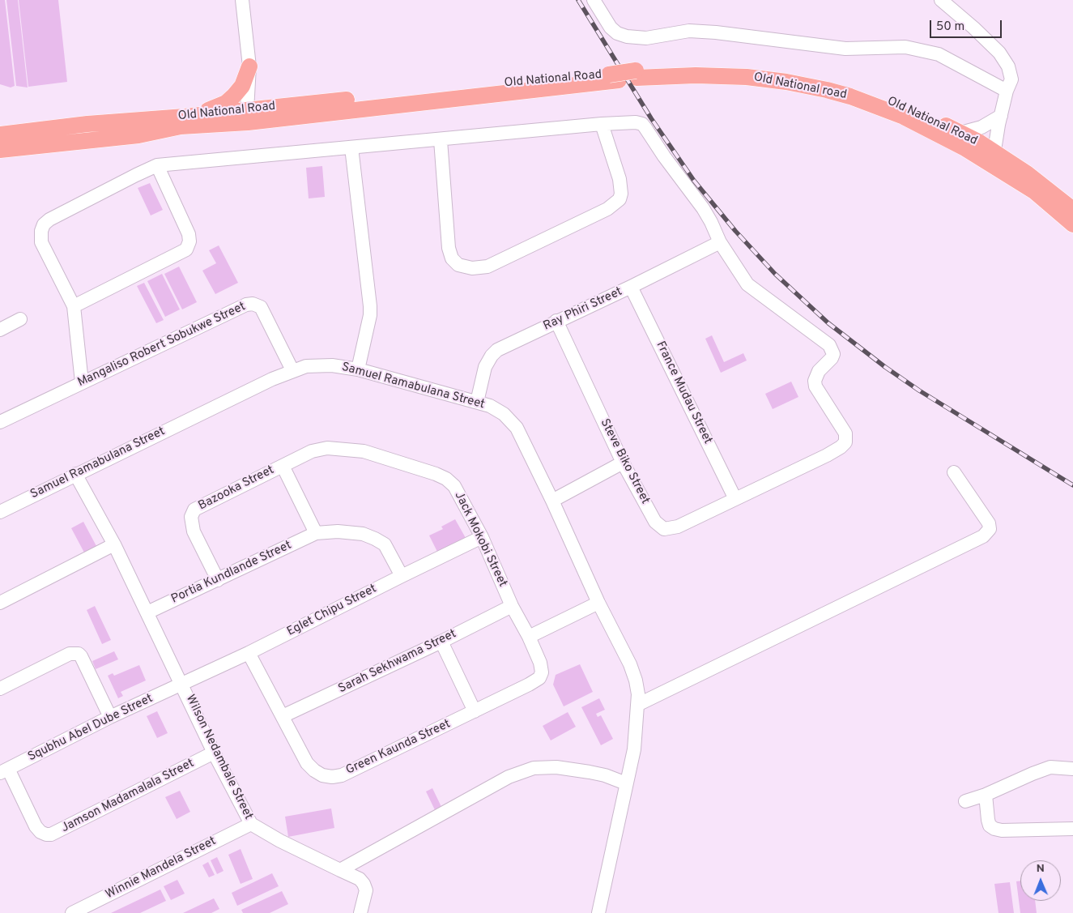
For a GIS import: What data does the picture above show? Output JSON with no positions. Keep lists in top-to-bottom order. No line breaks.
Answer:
{"streets":{"main road":["Old National Road","Old National road"],"street":["Ray Phiri Street","Mangaliso Robert Sobukwe Street","Samuel Ramabulana Street","France Mudau Street","Steve Biko Street","Bazooka Street","Jack Mokobi Street","Portia Kundlande Street","Eglet Chipu Street","Sarah Sekhwama Street","Squbhu Abel Dube Street","Green Kaunda Street","Wilson Nedambale Street","Jamson Madamalala Street","Winnie Mandela Street"]},"crossings":[["Old National Road","Old National road"],["Ray Phiri Street","Samuel Ramabulana Street"],["Ray Phiri Street","France Mudau Street"],["Ray Phiri Street","Steve Biko Street"],["Mangaliso Robert Sobukwe Street","Samuel Ramabulana Street"],["Samuel Ramabulana Street","Wilson Nedambale Street"],["France Mudau Street","Steve Biko Street"],["Bazooka Street","Jack Mokobi Street"],["Bazooka Street","Portia Kundlande Street"],["Jack Mokobi Street","Eglet Chipu Street"],["Jack Mokobi Street","Sarah Sekhwama Street"],["Jack Mokobi Street","Green Kaunda Street"],["Portia Kundlande Street","Wilson Nedambale Street"],["Eglet Chipu Street","Squbhu Abel Dube Street"],["Eglet Chipu Street","Green Kaunda Street"],["Eglet Chipu Street","Wilson Nedambale Street"],["Sarah Sekhwama Street","Green Kaunda Street"],["Squbhu Abel Dube Street","Wilson Nedambale Street"],["Squbhu Abel Dube Street","Jamson Madamalala Street"],["Wilson Nedambale Street","Jamson Madamalala Street"],["Wilson Nedambale Street","Winnie Mandela Street"]],"scale_bar":"50 m","north":"top"}
